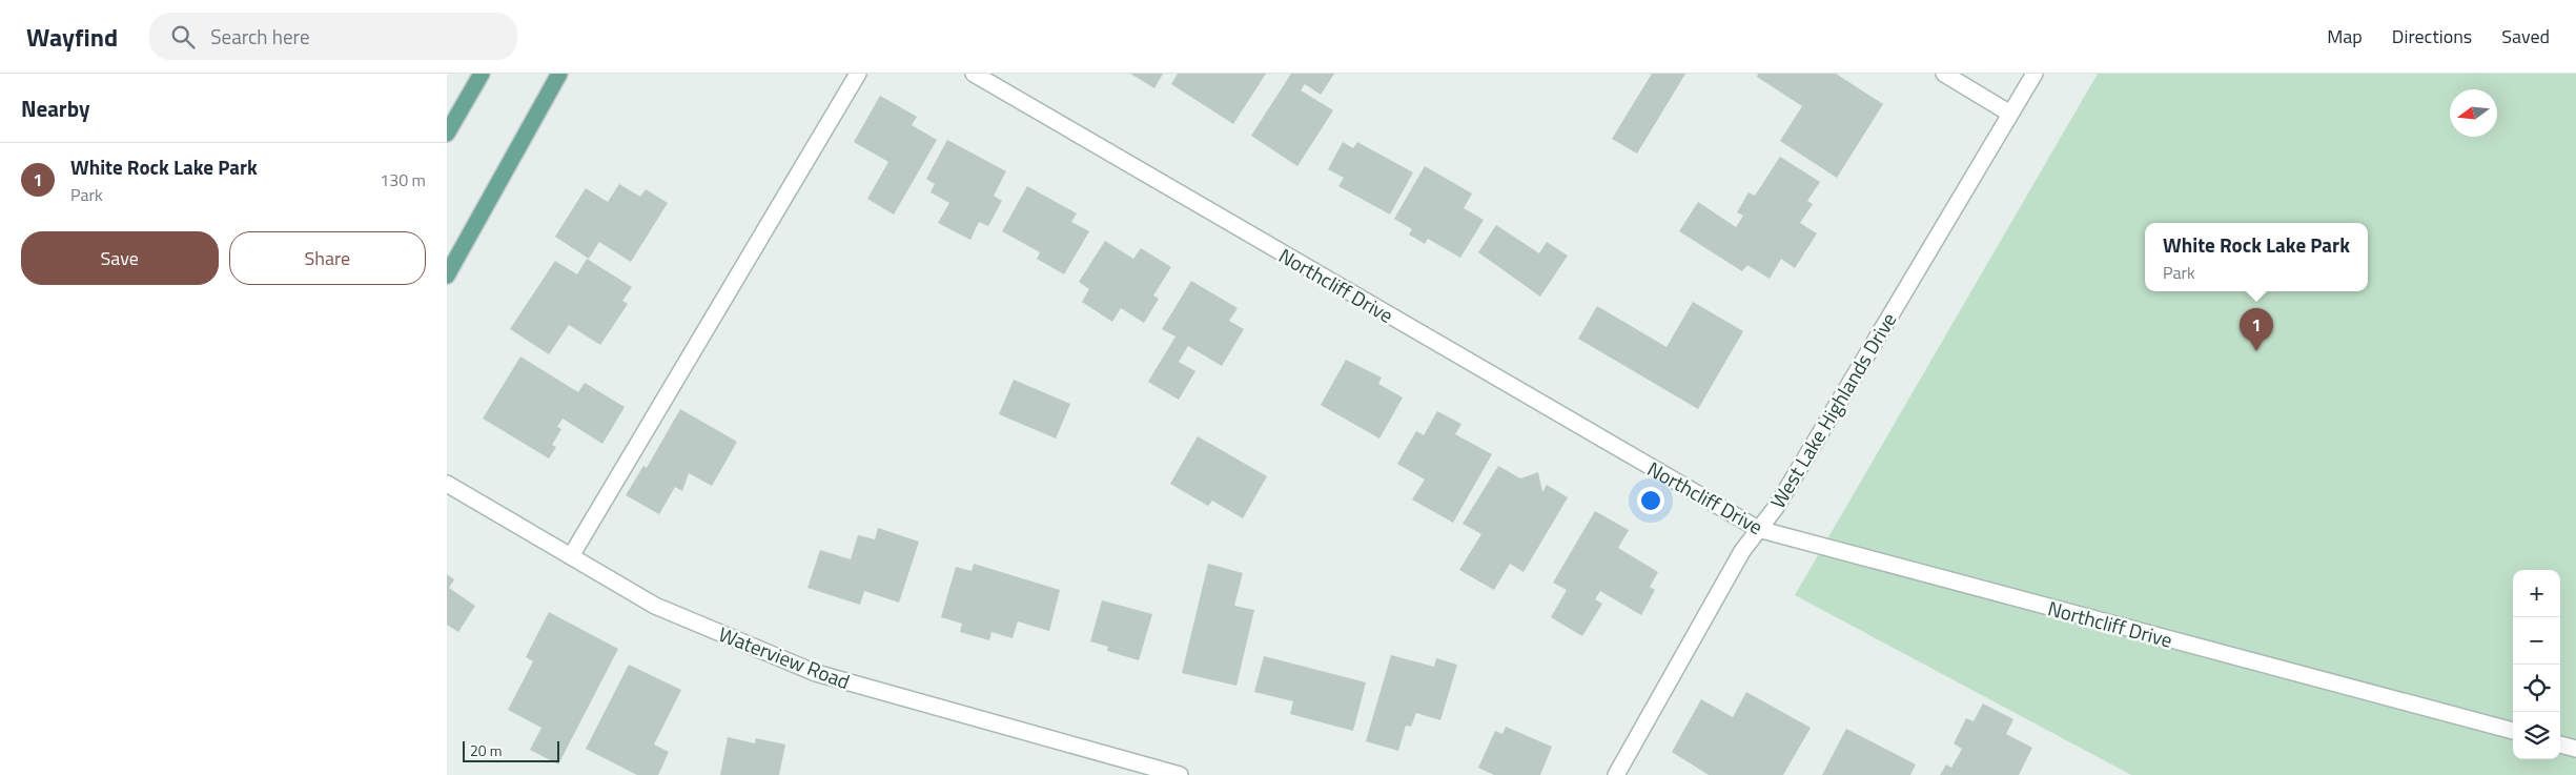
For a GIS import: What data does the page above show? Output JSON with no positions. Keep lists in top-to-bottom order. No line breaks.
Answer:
{"streets":{"street":["Northcliff Drive","West Lake Highlands Drive","Waterview Road"]},"crossings":[["Northcliff Drive","West Lake Highlands Drive"]],"scale_bar":"20 m","north":"left","page":{"header":"Wayfind","search":"Search here","nav":["Map","Directions","Saved"],"heading":"Nearby","list":[{"mark":"1","name":"White Rock Lake Park","note":"Park","value":"130 m"}],"buttons":["Save","Share"],"popup":["White Rock Lake Park","Park"],"pins":"1","map_buttons":["+","−"],"scale":"20 m"}}
